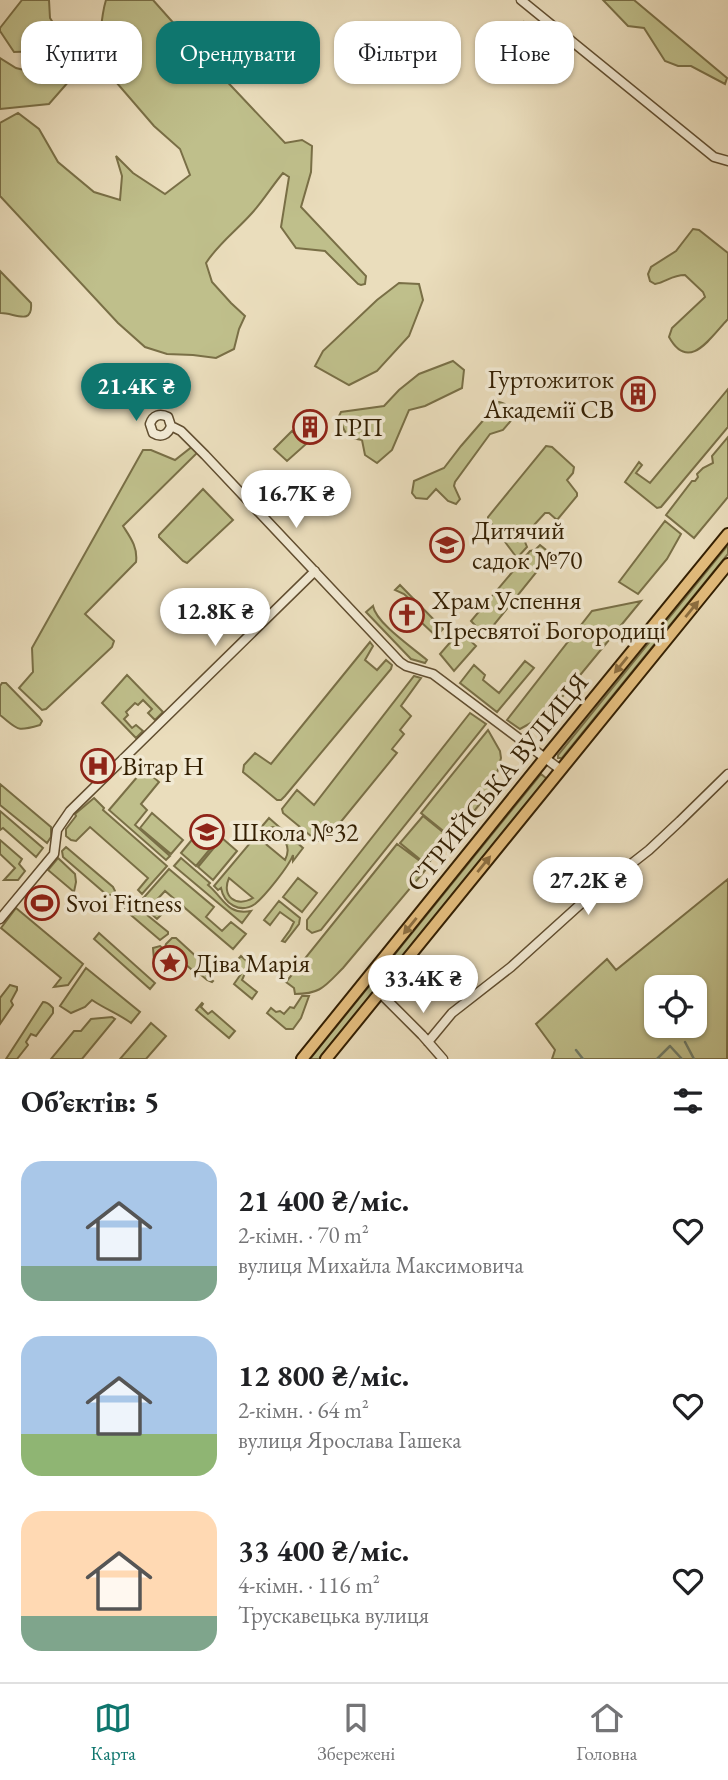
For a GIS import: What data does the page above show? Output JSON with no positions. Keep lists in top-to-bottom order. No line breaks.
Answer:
{"streets":{"main road":["СТРИЙСЬКА ВУЛИЦЯ"]},"places":{"building":["Гуртожиток Академії СВ","ГРП"],"school or university":["Дитячий садок №70","Школа №32"],"church":["Храм Успення Пресвятої Богородиці"],"hospital":["Вітар Н"],"sports":["Svoi Fitness"],"place":["Діва Марія"]},"page":{"chip":["Купити","Орендувати","Фільтри","Нове"],"price":["21.4K ₴","16.7K ₴","12.8K ₴","27.2K ₴","33.4K ₴"],"heading":"Об’єктів: 5","list":[{"name":"21 400 ₴/міс.","note":"2-кімн. · 70 m² · вулиця Михайла Максимовича"},{"name":"12 800 ₴/міс.","note":"2-кімн. · 64 m² · вулиця Ярослава Гашека"},{"name":"33 400 ₴/міс.","note":"4-кімн. · 116 m² · Трускавецька вулиця"}],"tabs":["Карта","Збережені","Головна"]}}
